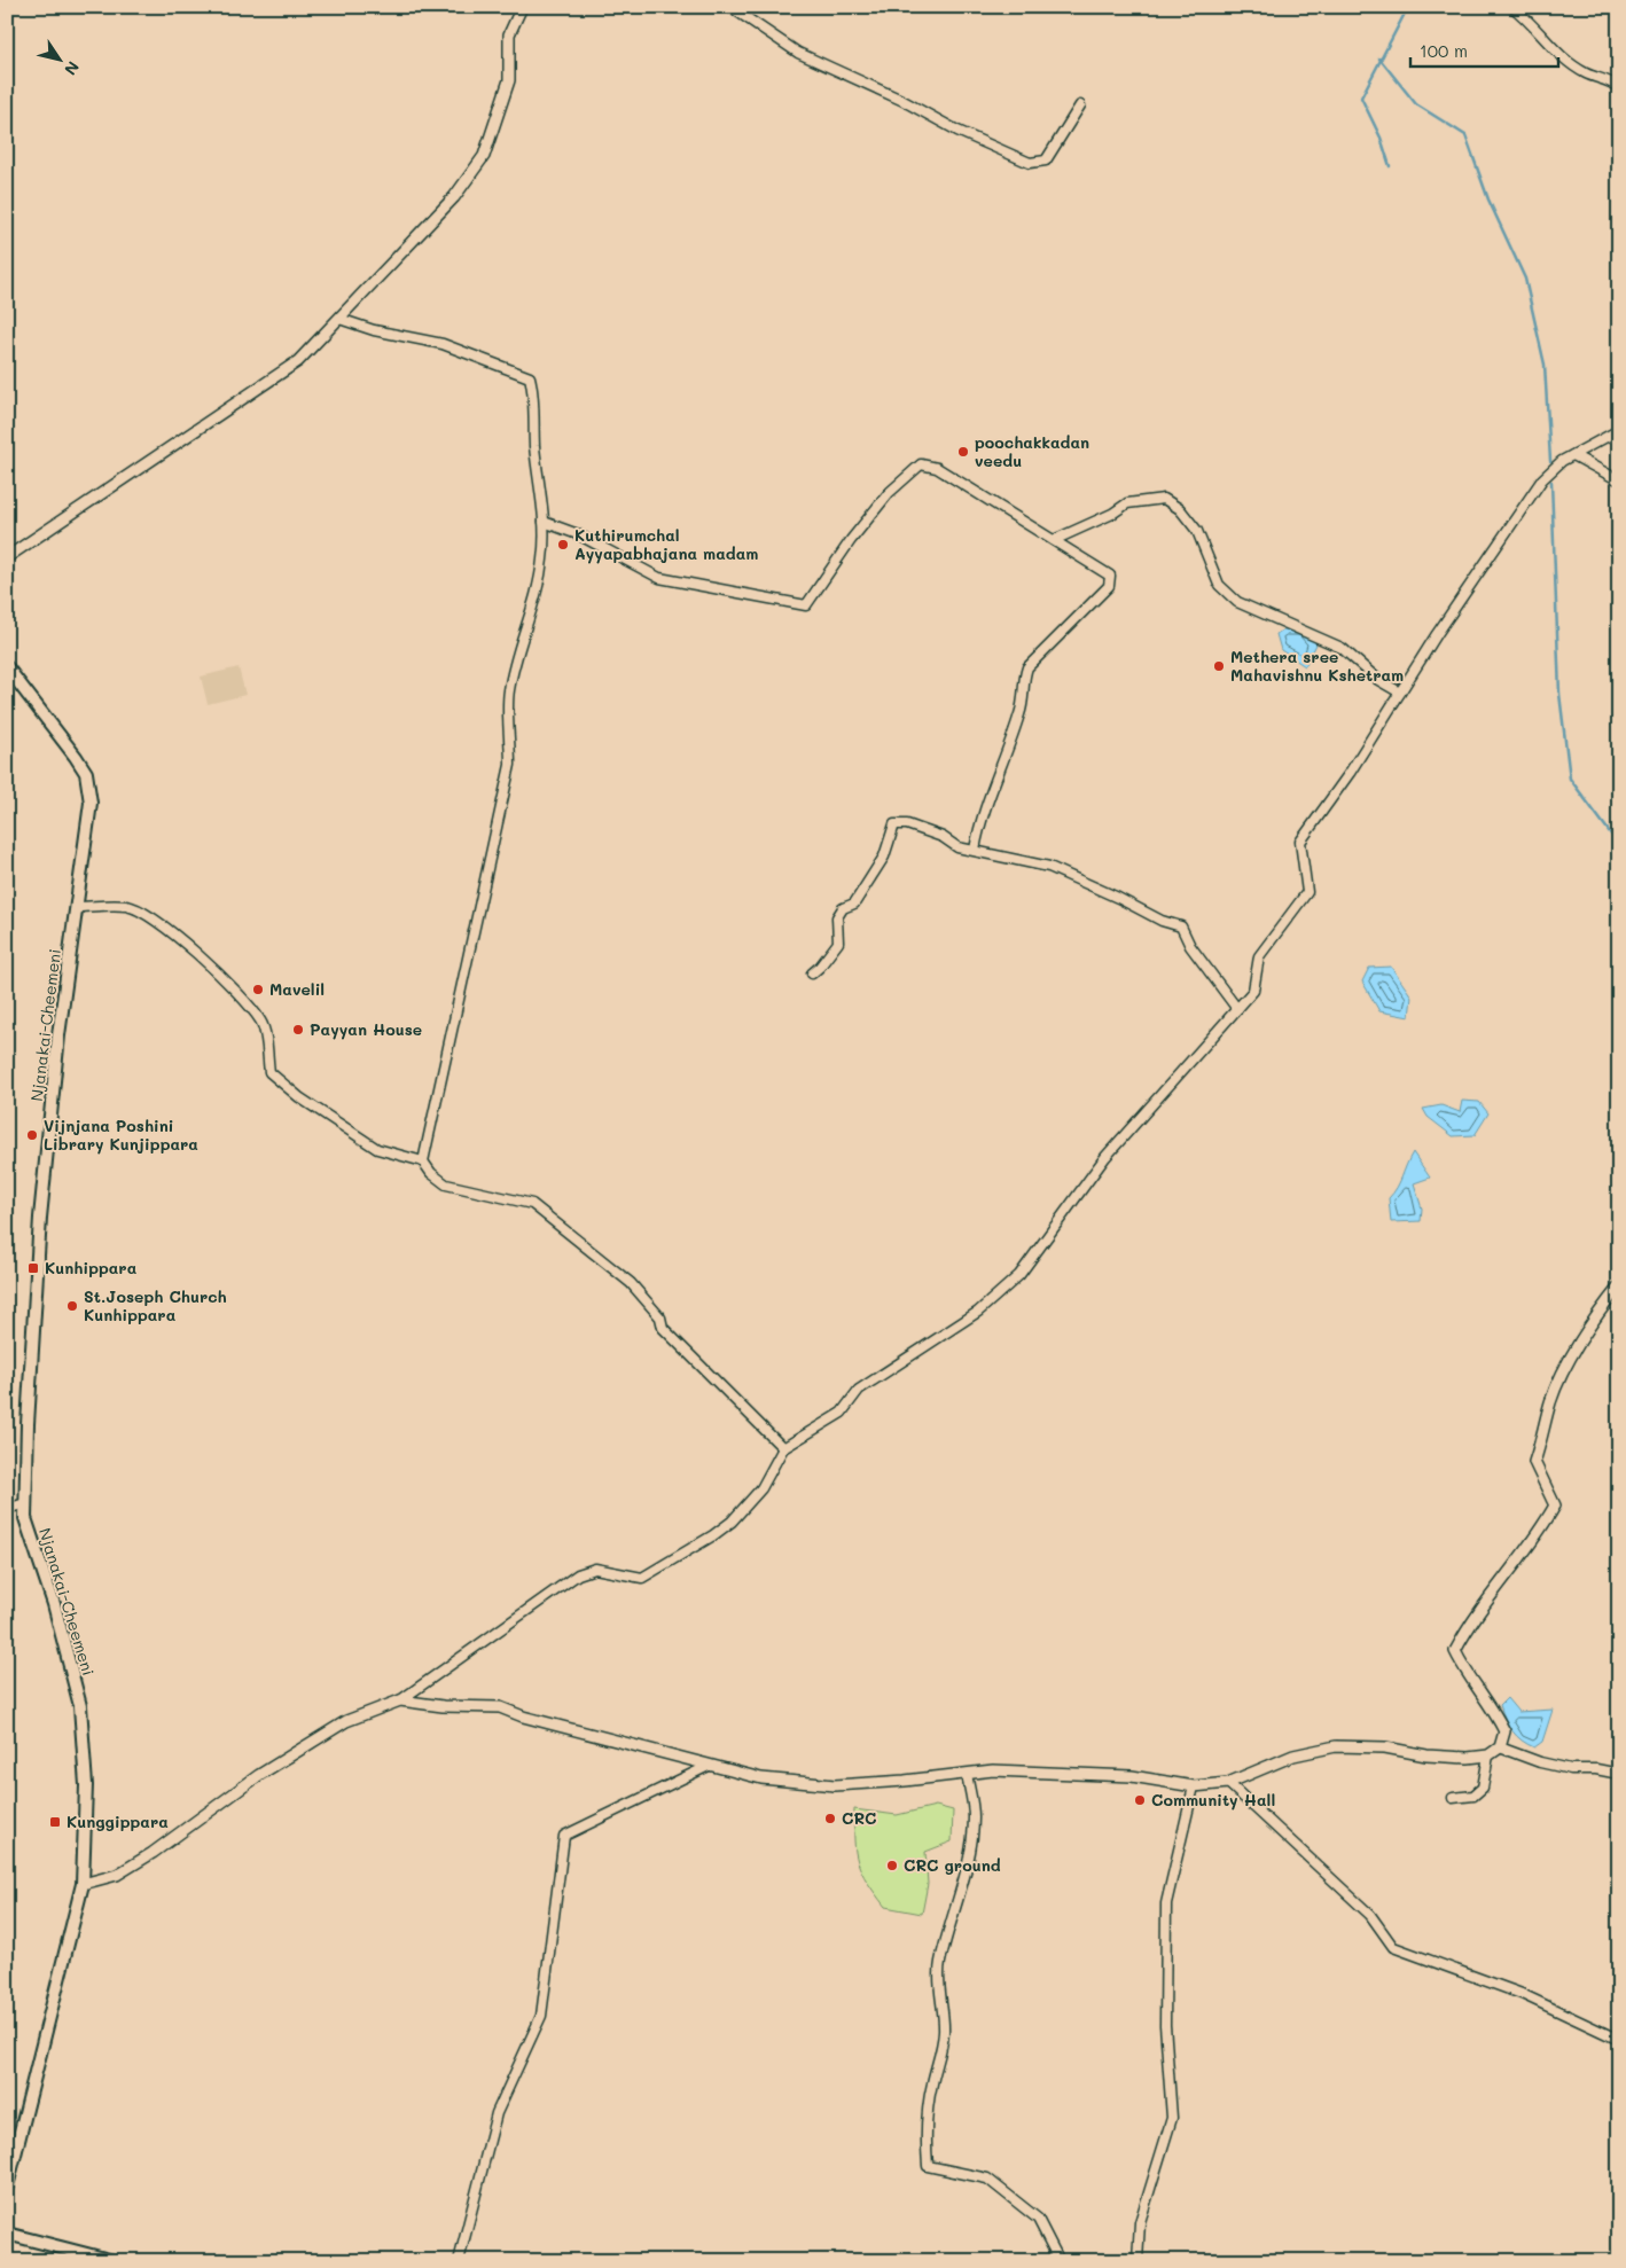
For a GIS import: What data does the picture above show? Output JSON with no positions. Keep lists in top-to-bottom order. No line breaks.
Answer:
{"streets":{"main road":["Njanakai-Cheemeni"]},"places":{"other":["poochakkadan veedu","Kuthirumchal Ayyapabhajana madam","Methera sree Mahavishnu Kshetram","Mavelil","Payyan House","Vijnjana Poshini Library Kunjippara","St.Joseph Church Kunhippara","Community Hall","CRC","CRC ground"],"transit":["Kunhippara","Kunggippara"]},"scale_bar":"100 m","north":"bottom right"}
